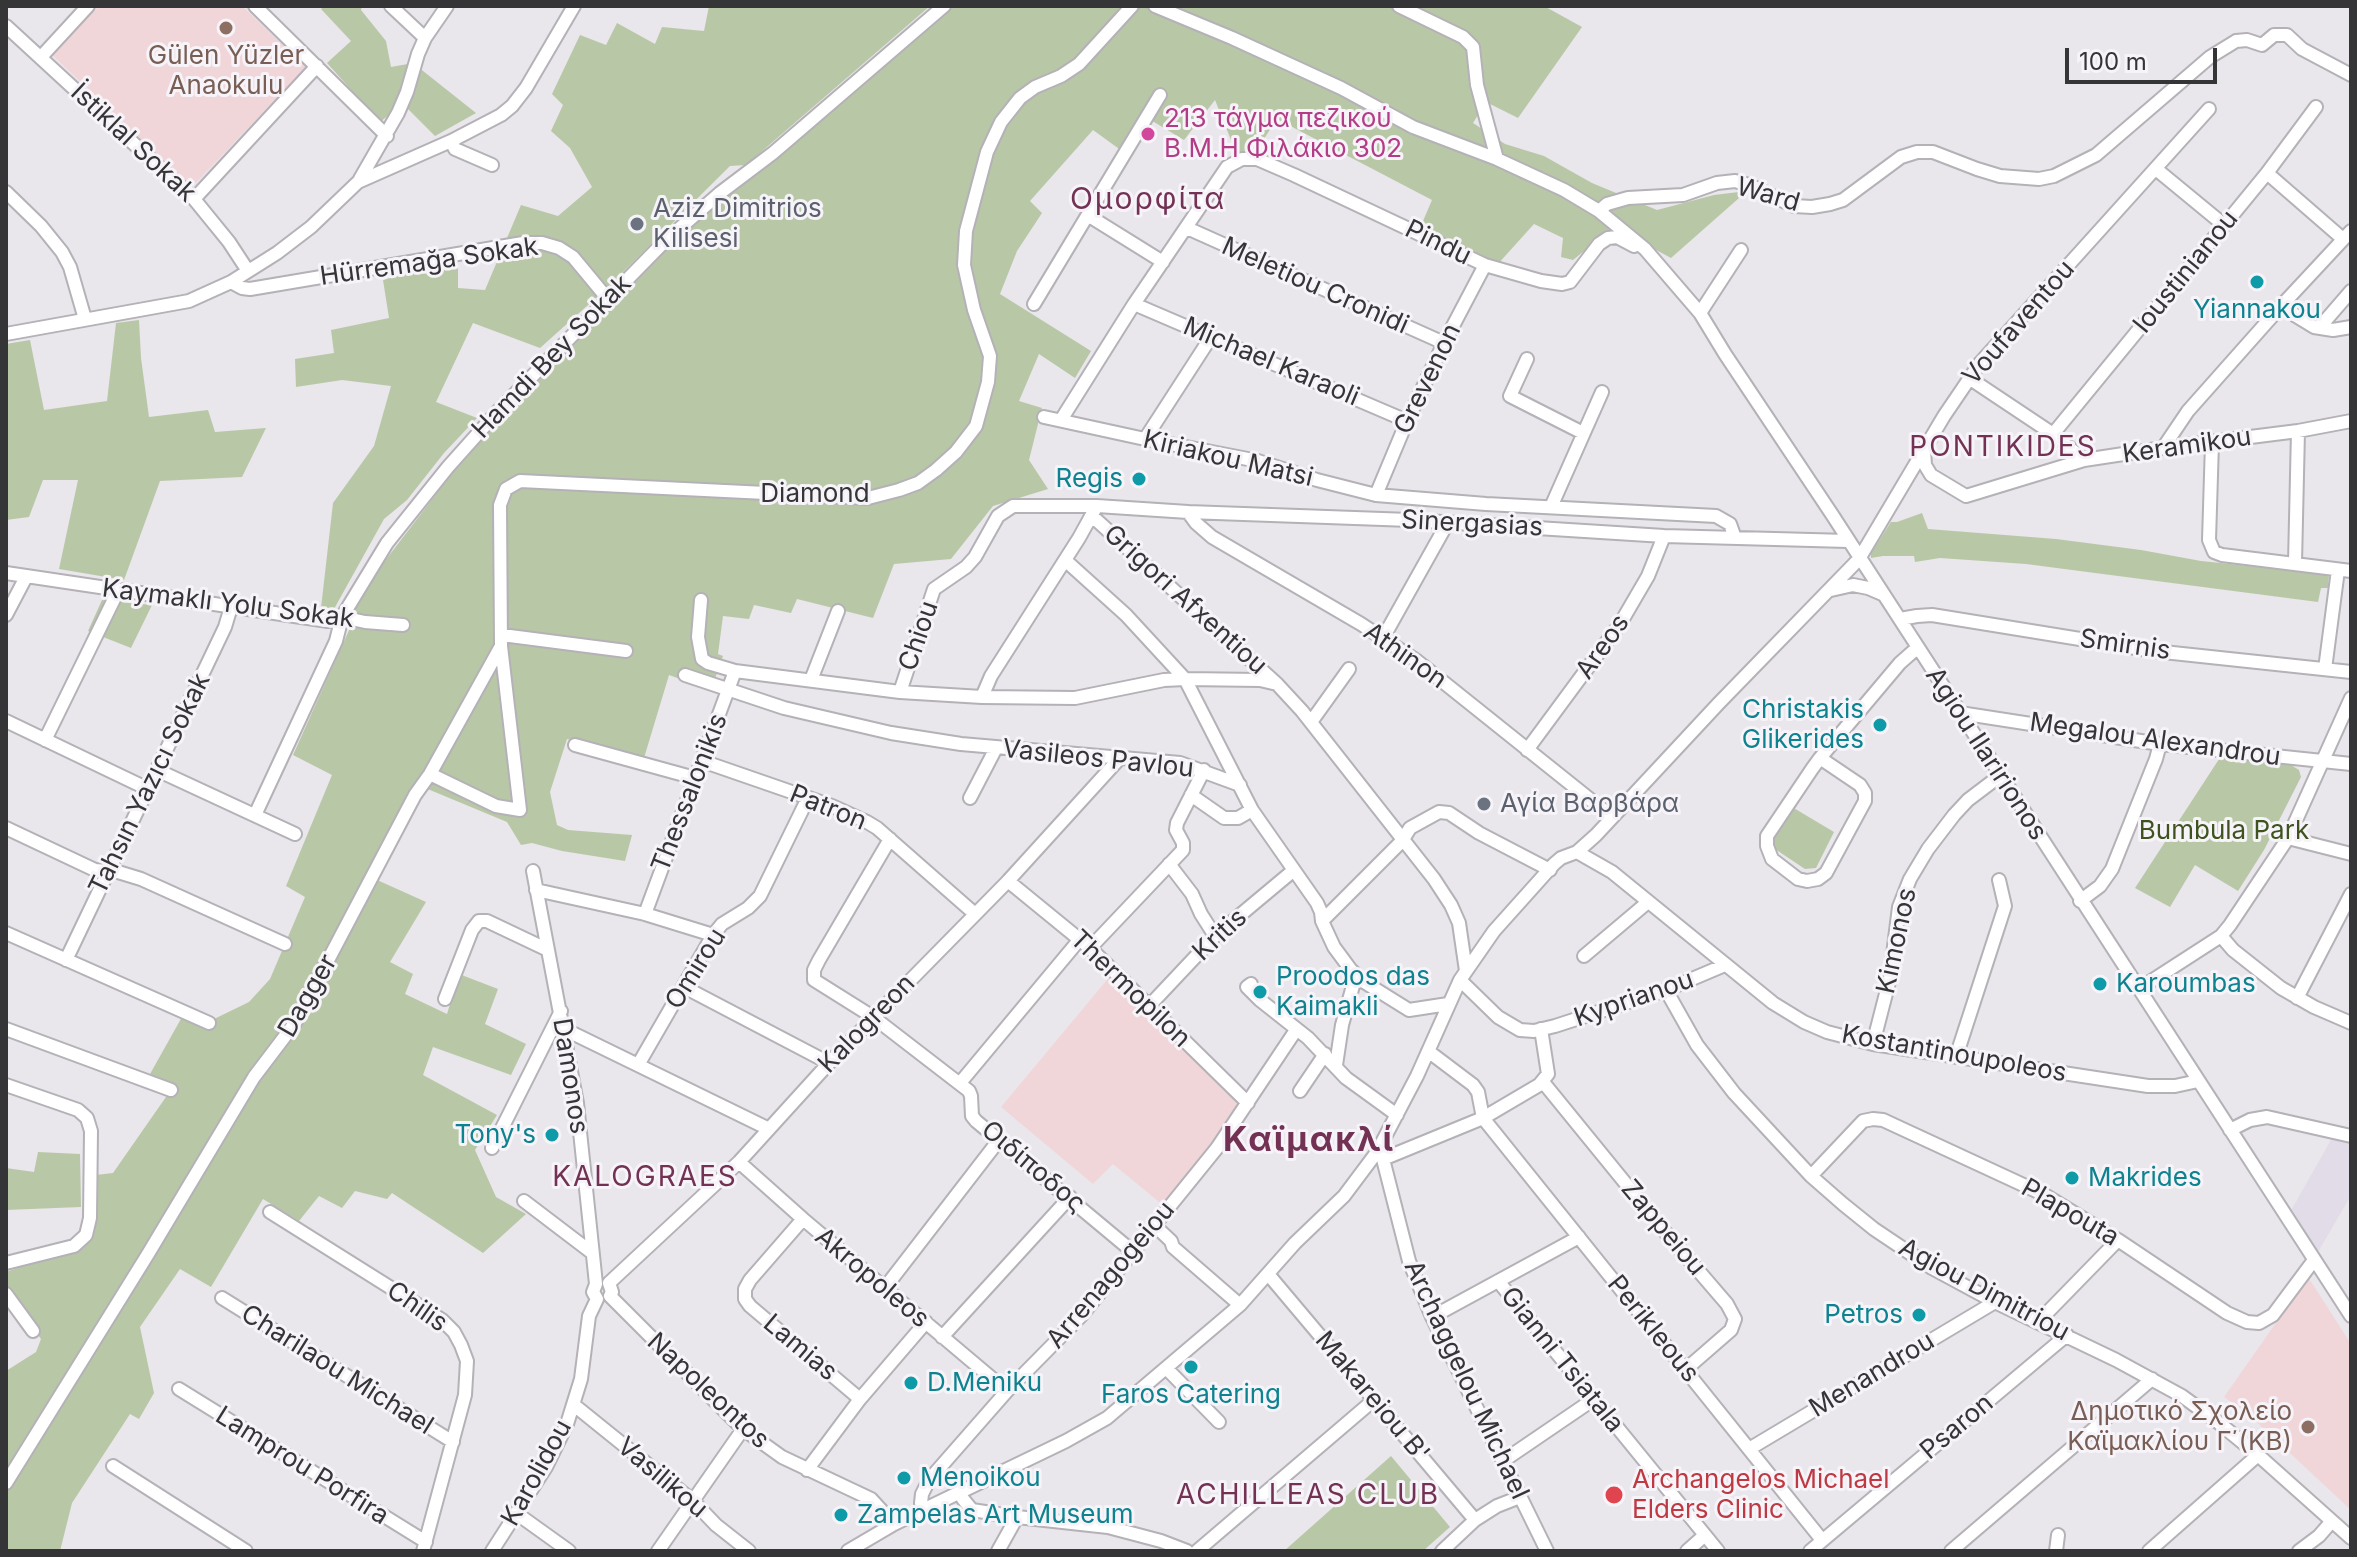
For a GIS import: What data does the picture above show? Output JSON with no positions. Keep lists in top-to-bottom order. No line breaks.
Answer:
{"streets":{"street":["İstiklal Sokak","Ward","Pindu","Hürremağa Sokak","Ioustinianou","Meletiou Cronidi","Voufaventou","Hamdi Bey Sokak","Michael Karaoli","Grevenon","Keramikou","Kiriakou Matsi","Diamond","Sinergasias","Grigori Afxentiou","Kaymaklı Yolu Sokak","Chiou","Smirnis","Areos","Athinon","Megalou Alexandrou","Agiou Ilaririonos","Vasileos Pavlou","Tahsın Yazıcı Sokak","Thessalonikis","Patron","Kritis","Kimonos","Omirou","Thermopilon","Dagger","Kyprianou","Kalogreon","Kostantinoupoleos","Damonos","Οιδίποδος","Plapouta","Zappeiou","Arrenagogeiou","Akropoleos","Agiou Dimitriou","Chilis","Perikleous","Lamias","Gianni Tsiatala","Charilaou Michael","Menandrou","Archaggelou Michael","Napoleontos","Makareiou B'","Psaron","Lamprou Porfira","Karolidou","Vasilikou"]},"crossings":[["Ward","Agiou Ilaririonos"],["Pindu","Meletiou Cronidi"],["Pindu","Grevenon"],["Pindu","Agiou Ilaririonos"],["Hürremağa Sokak","Hamdi Bey Sokak"],["Meletiou Cronidi","Grevenon"],["Voufaventou","Keramikou"],["Voufaventou","Grigori Afxentiou"],["Voufaventou","Athinon"],["Voufaventou","Agiou Ilaririonos"],["Voufaventou","Kostantinoupoleos"],["Voufaventou","Arrenagogeiou"],["Voufaventou","Perikleous"],["Voufaventou","Archaggelou Michael"],["Voufaventou","Napoleontos"],["Voufaventou","Makareiou B'"],["Hamdi Bey Sokak","Kaymaklı Yolu Sokak"],["Michael Karaoli","Grevenon"],["Grevenon","Kiriakou Matsi"],["Kiriakou Matsi","Sinergasias"],["Diamond","Dagger"],["Sinergasias","Grigori Afxentiou"],["Sinergasias","Chiou"],["Sinergasias","Areos"],["Sinergasias","Athinon"],["Sinergasias","Agiou Ilaririonos"],["Grigori Afxentiou","Chiou"],["Kaymaklı Yolu Sokak","Tahsın Yazıcı Sokak"],["Smirnis","Agiou Ilaririonos"],["Areos","Athinon"],["Megalou Alexandrou","Agiou Ilaririonos"],["Agiou Ilaririonos","Kimonos"],["Agiou Ilaririonos","Kostantinoupoleos"],["Agiou Ilaririonos","Plapouta"],["Vasileos Pavlou","Thessalonikis"],["Vasileos Pavlou","Kalogreon"],["Thessalonikis","Patron"],["Patron","Omirou"],["Patron","Kalogreon"],["Kritis","Thermopilon"],["Kimonos","Kostantinoupoleos"],["Thermopilon","Kalogreon"],["Thermopilon","Arrenagogeiou"],["Kyprianou","Kostantinoupoleos"],["Kyprianou","Agiou Dimitriou"],["Kalogreon","Damonos"],["Kalogreon","Akropoleos"],["Kalogreon","Napoleontos"],["Kalogreon","Karolidou"],["Damonos","Napoleontos"],["Damonos","Karolidou"],["Οιδίποδος","Arrenagogeiou"],["Plapouta","Agiou Dimitriou"],["Zappeiou","Perikleous"],["Arrenagogeiou","Akropoleos"],["Akropoleos","Lamias"],["Agiou Dimitriou","Menandrou"],["Agiou Dimitriou","Psaron"],["Chilis","Charilaou Michael"],["Chilis","Lamprou Porfira"],["Perikleous","Menandrou"],["Perikleous","Psaron"],["Napoleontos","Karolidou"],["Karolidou","Vasilikou"]],"districts":["Ομορφίτα","PONTIKIDES","Καϊμακλί","KALOGRAES","ACHILLEAS CLUB"],"parks":["Bumbula Park"],"places":["Gülen Yüzler Anaokulu","213 τάγμα πεζικού B.M.H Φιλάκιο 302","Aziz Dimitrios Kilisesi","Yiannakou","Regis","Christakis Glikerides","Αγία Βαρβάρα","Karoumbas","Proodos das Kaimakli","Tony's","Makrides","Petros","Faros Catering","D.Meniku","Δημοτικό Σχολείο Καϊμακλίου Γ΄(ΚΒ)","Menoikou","Archangelos Michael Elders Clinic","Zampelas Art Museum"],"scale_bar":"100 m"}
